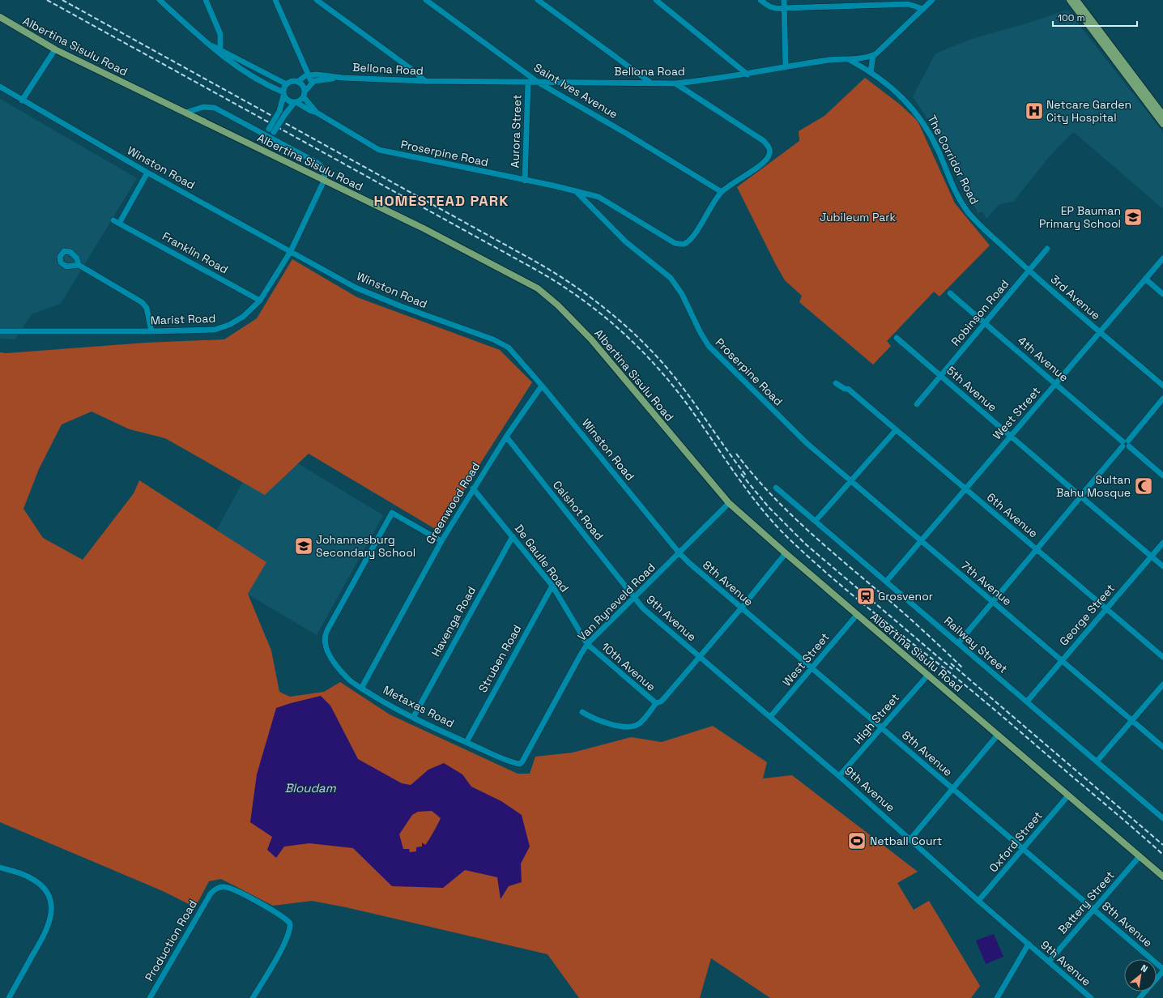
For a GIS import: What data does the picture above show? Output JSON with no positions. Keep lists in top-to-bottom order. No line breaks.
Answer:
{"streets":{"main road":["Albertina Sisulu Road"],"street":["Bellona Road","Saint Ives Avenue","Aurora Street","Proserpine Road","The Corridor Road","Winston Road","Franklin Road","3rd Avenue","Robinson Road","Marist Road","4th Avenue","5th Avenue","West Street","Greenwood Road","Calshot Road","6th Avenue","De Gaulle Road","8th Avenue","7th Avenue","Van Ryneveld Road","George Street","9th Avenue","Havenga Road","Railway Street","Struben Road","10th Avenue","Metaxas Road","High Street","Oxford Street","Battery Street","Production Road"]},"crossings":[["Albertina Sisulu Road","Marist Road"],["Albertina Sisulu Road","West Street"],["Albertina Sisulu Road","Van Ryneveld Road"],["Albertina Sisulu Road","High Street"],["Albertina Sisulu Road","Oxford Street"],["Albertina Sisulu Road","Battery Street"],["Bellona Road","Saint Ives Avenue"],["Bellona Road","Aurora Street"],["Bellona Road","The Corridor Road"],["Saint Ives Avenue","Proserpine Road"],["Aurora Street","Proserpine Road"],["Proserpine Road","7th Avenue"],["The Corridor Road","3rd Avenue"],["Winston Road","Marist Road"],["Winston Road","Greenwood Road"],["Winston Road","8th Avenue"],["Winston Road","Van Ryneveld Road"],["Franklin Road","Marist Road"],["3rd Avenue","Robinson Road"],["3rd Avenue","West Street"],["Robinson Road","4th Avenue"],["Robinson Road","5th Avenue"],["4th Avenue","West Street"],["5th Avenue","West Street"],["5th Avenue","George Street"],["West Street","6th Avenue"],["West Street","8th Avenue"],["West Street","7th Avenue"],["West Street","9th Avenue"],["West Street","Railway Street"],["Greenwood Road","Calshot Road"],["Greenwood Road","De Gaulle Road"],["Greenwood Road","Metaxas Road"],["Calshot Road","Van Ryneveld Road"],["Calshot Road","9th Avenue"],["6th Avenue","George Street"],["De Gaulle Road","Van Ryneveld Road"],["De Gaulle Road","Havenga Road"],["De Gaulle Road","Struben Road"],["De Gaulle Road","10th Avenue"],["8th Avenue","Van Ryneveld Road"],["8th Avenue","High Street"],["8th Avenue","Oxford Street"],["8th Avenue","Battery Street"],["7th Avenue","George Street"],["Van Ryneveld Road","9th Avenue"],["Van Ryneveld Road","10th Avenue"],["Van Ryneveld Road","Metaxas Road"],["George Street","Railway Street"],["9th Avenue","High Street"],["9th Avenue","Oxford Street"],["9th Avenue","Battery Street"],["Havenga Road","Metaxas Road"],["Struben Road","Metaxas Road"]],"districts":["HOMESTEAD PARK"],"water":["Bloudam"],"parks":["Jubileum Park"],"places":{"hospital":["Netcare Garden City Hospital"],"school or university":["EP Bauman Primary School","Johannesburg Secondary School"],"mosque":["Sultan Bahu Mosque"],"station":["Grosvenor"],"sports":["Netball Court"]},"scale_bar":"100 m","north":"top right"}
